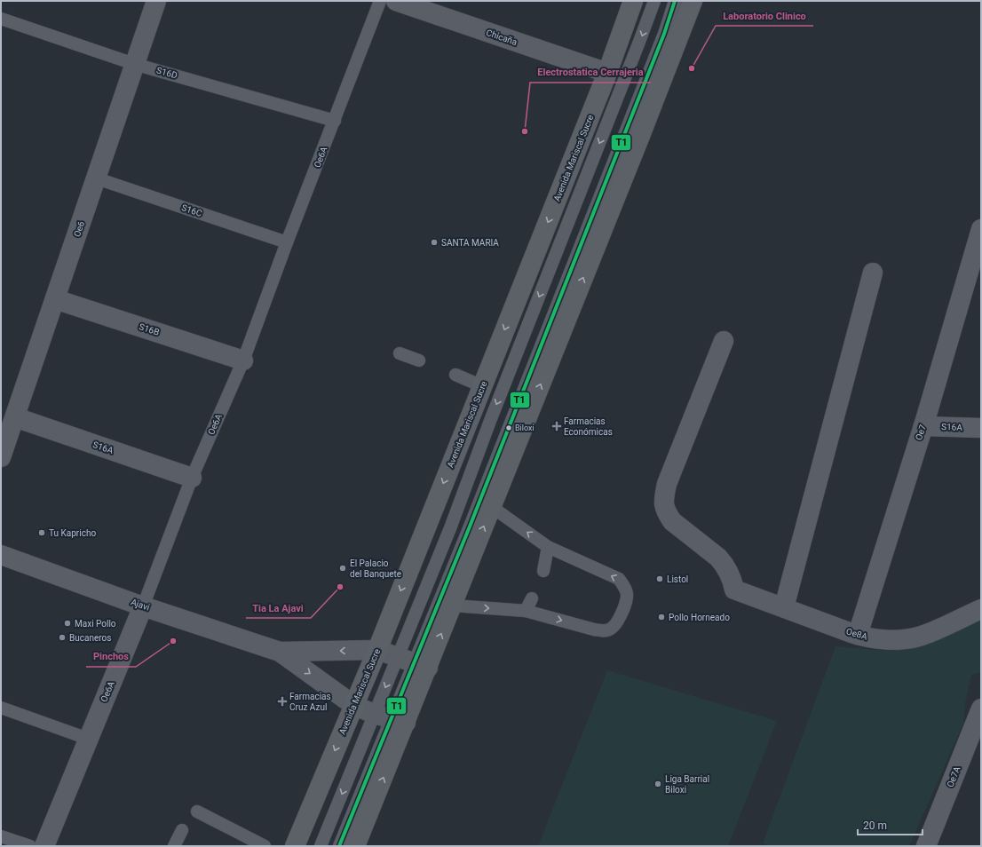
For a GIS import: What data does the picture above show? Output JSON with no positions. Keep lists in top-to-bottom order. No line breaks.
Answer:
{"streets":{"main road":["Avenida Mariscal Sucre"],"street":["Chicaña","Oe6A","Oe6","S16B","S16A","Oe7","Ajavi","Oe8A","Oe7A"],"lane":["S16D","S16C"]},"crossings":[["Chicaña","Avenida Mariscal Sucre"],["S16D","Oe6A"],["S16D","Oe6"],["Oe6A","S16C"],["Oe6A","S16B"],["Oe6A","S16A"],["Oe6A","Ajavi"],["Avenida Mariscal Sucre","Ajavi"],["S16C","Oe6"],["Oe6","S16B"],["Oe6","S16A"],["S16A","Oe7"],["Oe7","Oe8A"]],"places":{"other":["Laboratorio Clinico","Electrostatica Cerrajeria","SANTA MARIA","Biloxi","Tu Kapricho","El Palacio del Banquete","Listol","Tia La Ajavi","Pollo Horneado","Maxi Pollo","Bucaneros","Pinchos","Liga Barrial Biloxi"],"health":["Farmacias Económicas","Farmacias Cruz Azul"]},"lines":["transit line T1"],"scale_bar":"20 m"}
